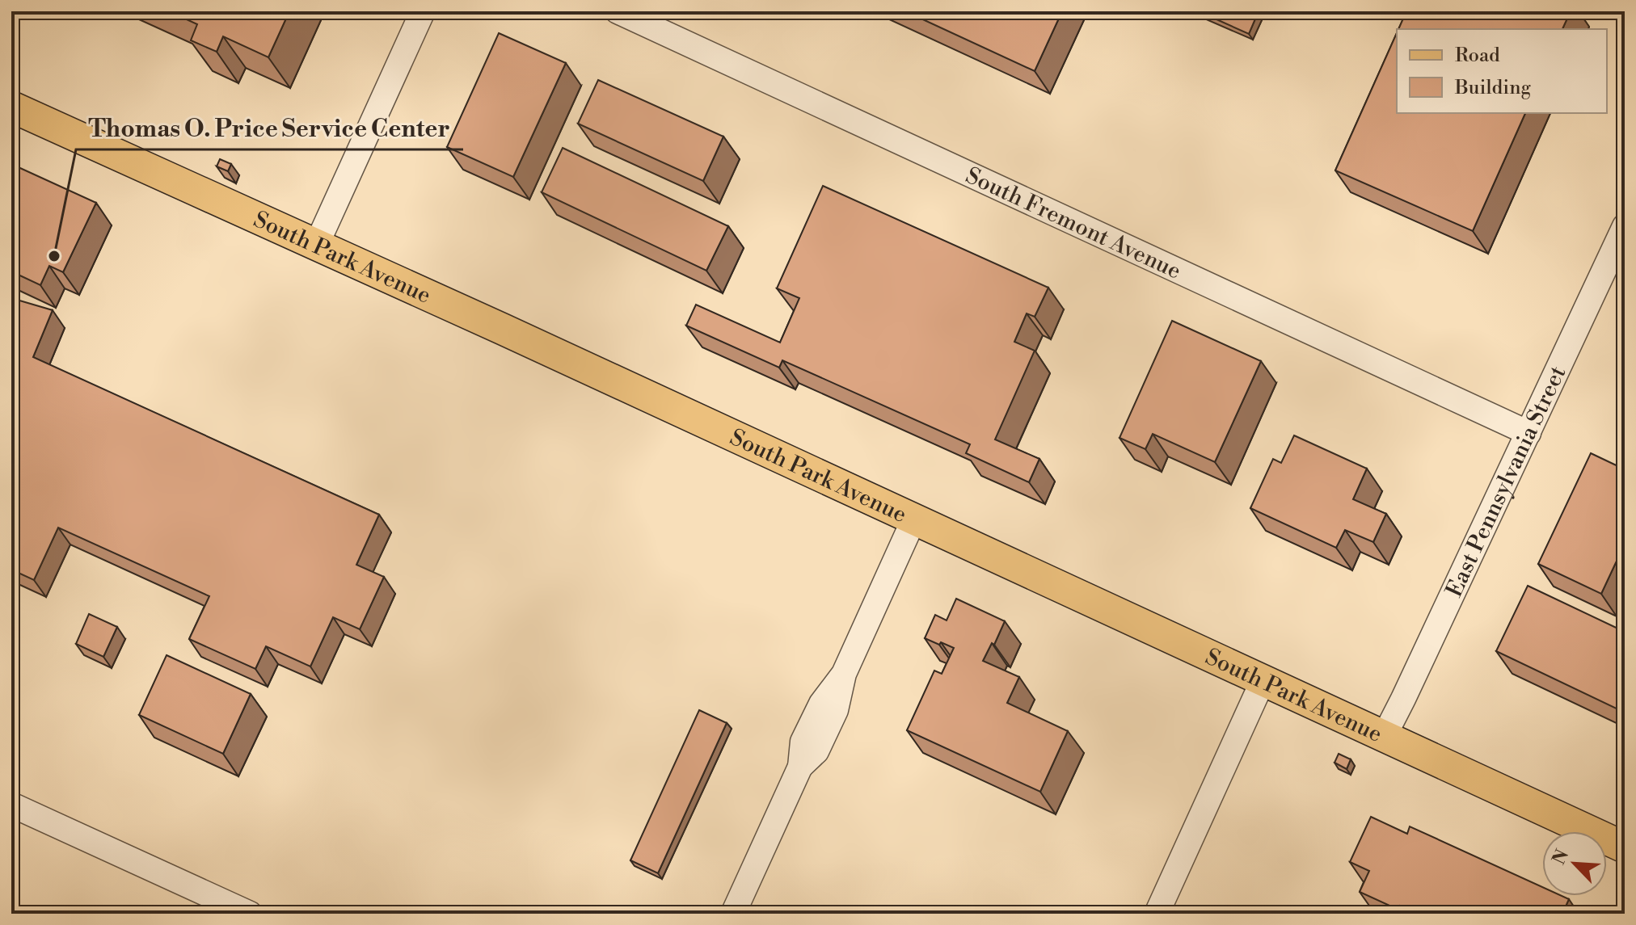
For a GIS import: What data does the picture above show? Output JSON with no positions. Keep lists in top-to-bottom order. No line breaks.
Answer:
{"streets":{"main road":["South Park Avenue"],"street":["South Fremont Avenue","East Pennsylvania Street"]},"crossings":[["South Fremont Avenue","East Pennsylvania Street"],["South Park Avenue","East Pennsylvania Street"]],"places":["Thomas O. Price Service Center"],"legend":["Road","Building"],"north":"top left"}
